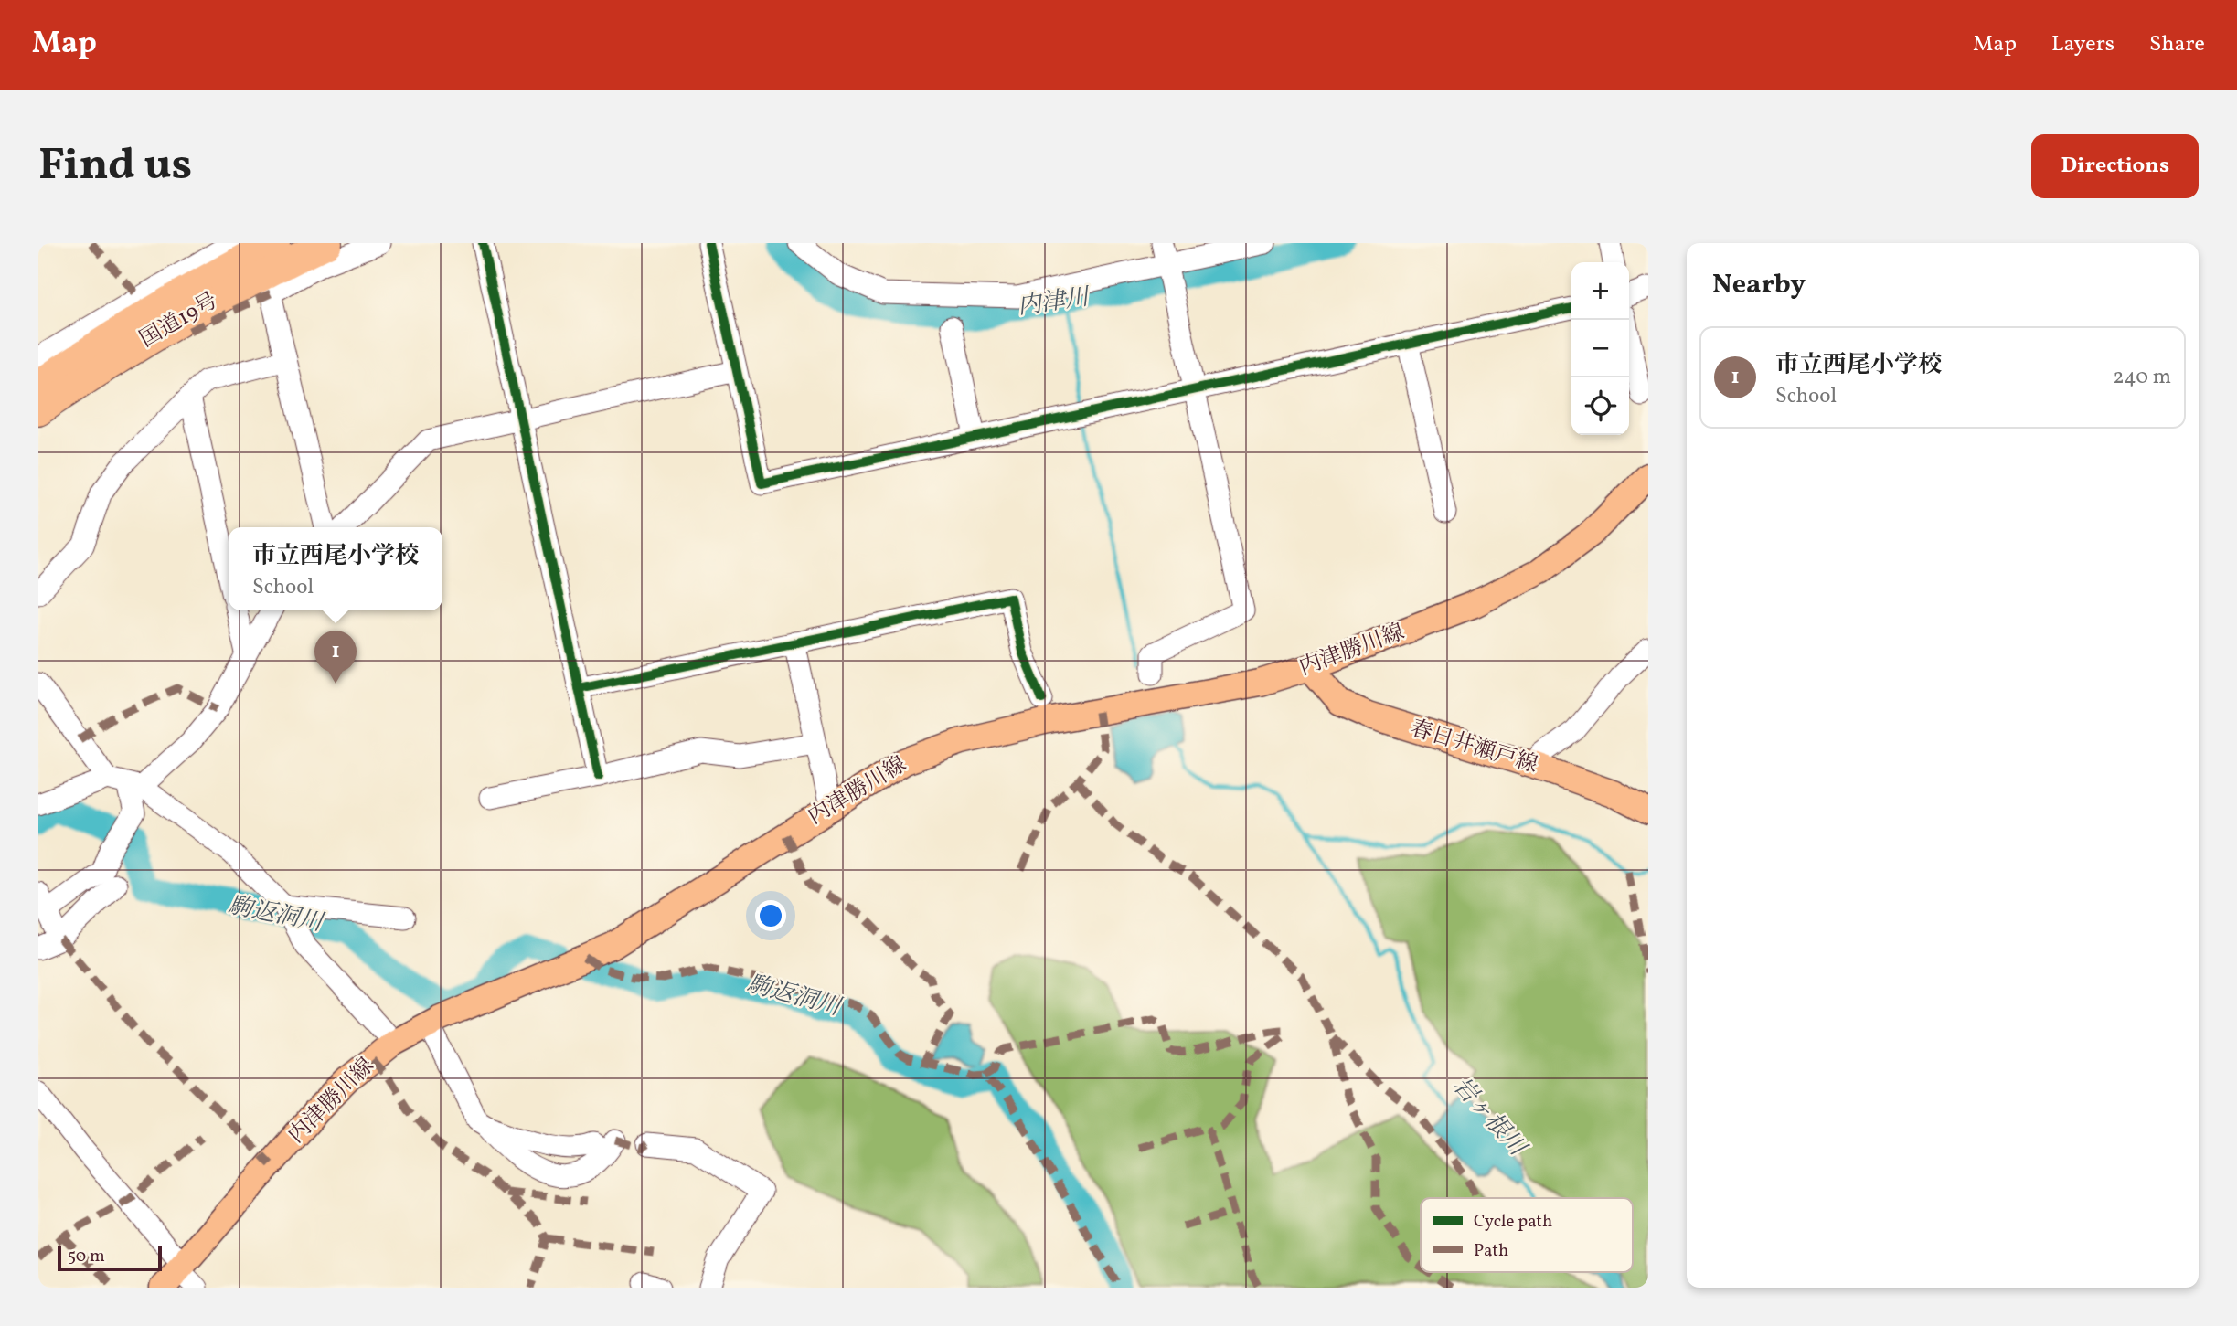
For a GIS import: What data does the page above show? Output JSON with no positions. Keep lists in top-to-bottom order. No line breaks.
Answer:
{"streets":{"highway":["国道19号"],"main road":["内津勝川線","春日井瀬戸線"]},"crossings":[["内津勝川線","春日井瀬戸線"]],"water":["内津川","駒返洞川","岩ヶ根川"],"legend":["Cycle path","Path"],"scale_bar":"50 m","page":{"header":"Map","nav":["Map","Layers","Share"],"buttons":"Directions","title":"Find us","heading":"Nearby","map_buttons":["+","−"],"list":[{"mark":"1","name":"市立西尾小学校","note":"School","value":"240 m"}],"popup":["市立西尾小学校","School"],"pins":"1","scale":"50 m"}}
